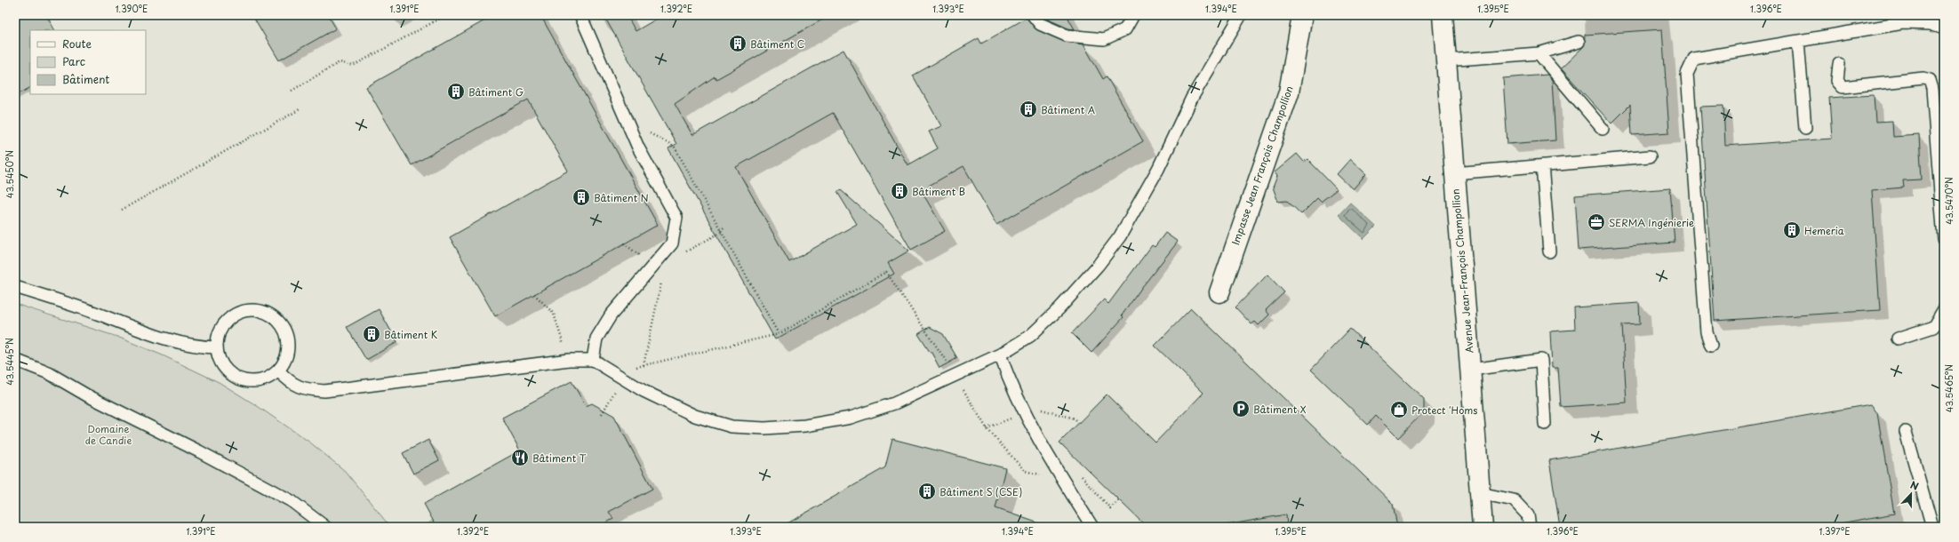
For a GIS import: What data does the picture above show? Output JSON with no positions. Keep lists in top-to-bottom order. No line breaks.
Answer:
{"streets":{"street":["Impasse Jean François Champollion","Avenue Jean-François Champollion"]},"parks":["Domaine de Candie"],"places":{"building":["Bâtiment C","Bâtiment G","Bâtiment A","Bâtiment B","Bâtiment N","Hemeria","Bâtiment K","Bâtiment S (CSE)"],"office":["SERMA Ingénierie"],"parking":["Bâtiment X"],"shop":["Protect 'Homs"],"restaurant":["Bâtiment T"]},"legend":["Route","Parc","Bâtiment"],"north":"top","coordinates":["1.390°E","1.391°E","1.392°E","1.393°E","1.394°E","1.395°E","1.396°E","43.5450°N","43.5470°N","43.5445°N","43.5465°N","1.397°E"]}
